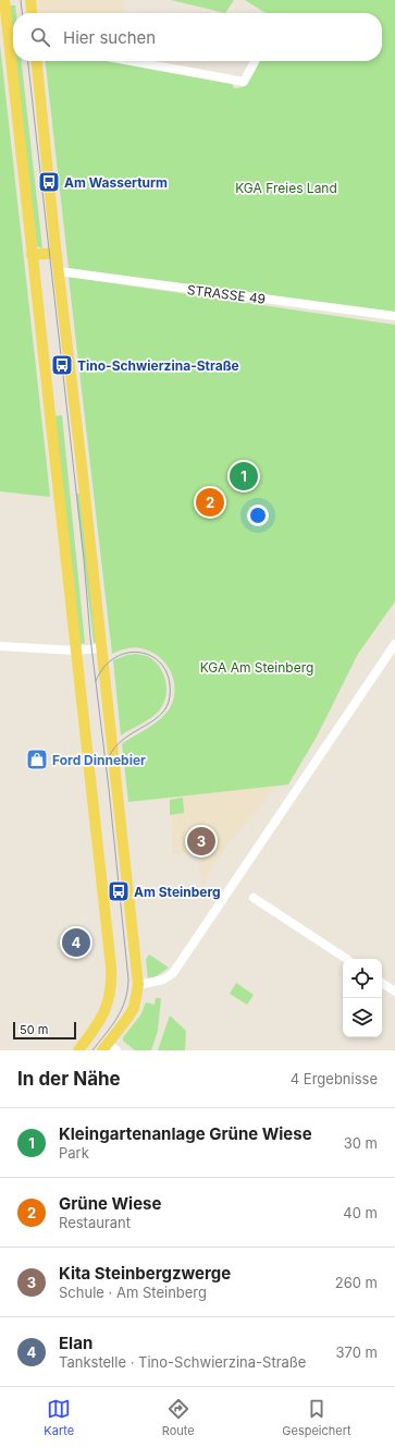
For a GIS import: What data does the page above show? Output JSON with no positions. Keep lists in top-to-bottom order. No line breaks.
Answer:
{"streets":{"street":["STRASSE 49"]},"parks":["KGA Freies Land","KGA Am Steinberg"],"places":{"bus stop":["Am Wasserturm","Tino-Schwierzina-Straße","Am Steinberg"],"shop":["Ford Dinnebier"]},"scale_bar":"50 m","page":{"search":"Hier suchen","pins":["1","2","3","4"],"scale":"50 m","heading":["In der Nähe","4 Ergebnisse"],"list":[{"mark":"1","name":"Kleingartenanlage Grüne Wiese","note":"Park","value":"30 m"},{"mark":"2","name":"Grüne Wiese","note":"Restaurant","value":"40 m"},{"mark":"3","name":"Kita Steinbergzwerge","note":"Schule · Am Steinberg","value":"260 m"},{"mark":"4","name":"Elan","note":"Tankstelle · Tino-Schwierzina-Straße","value":"370 m"}],"nav":["Karte","Route","Gespeichert"]}}
